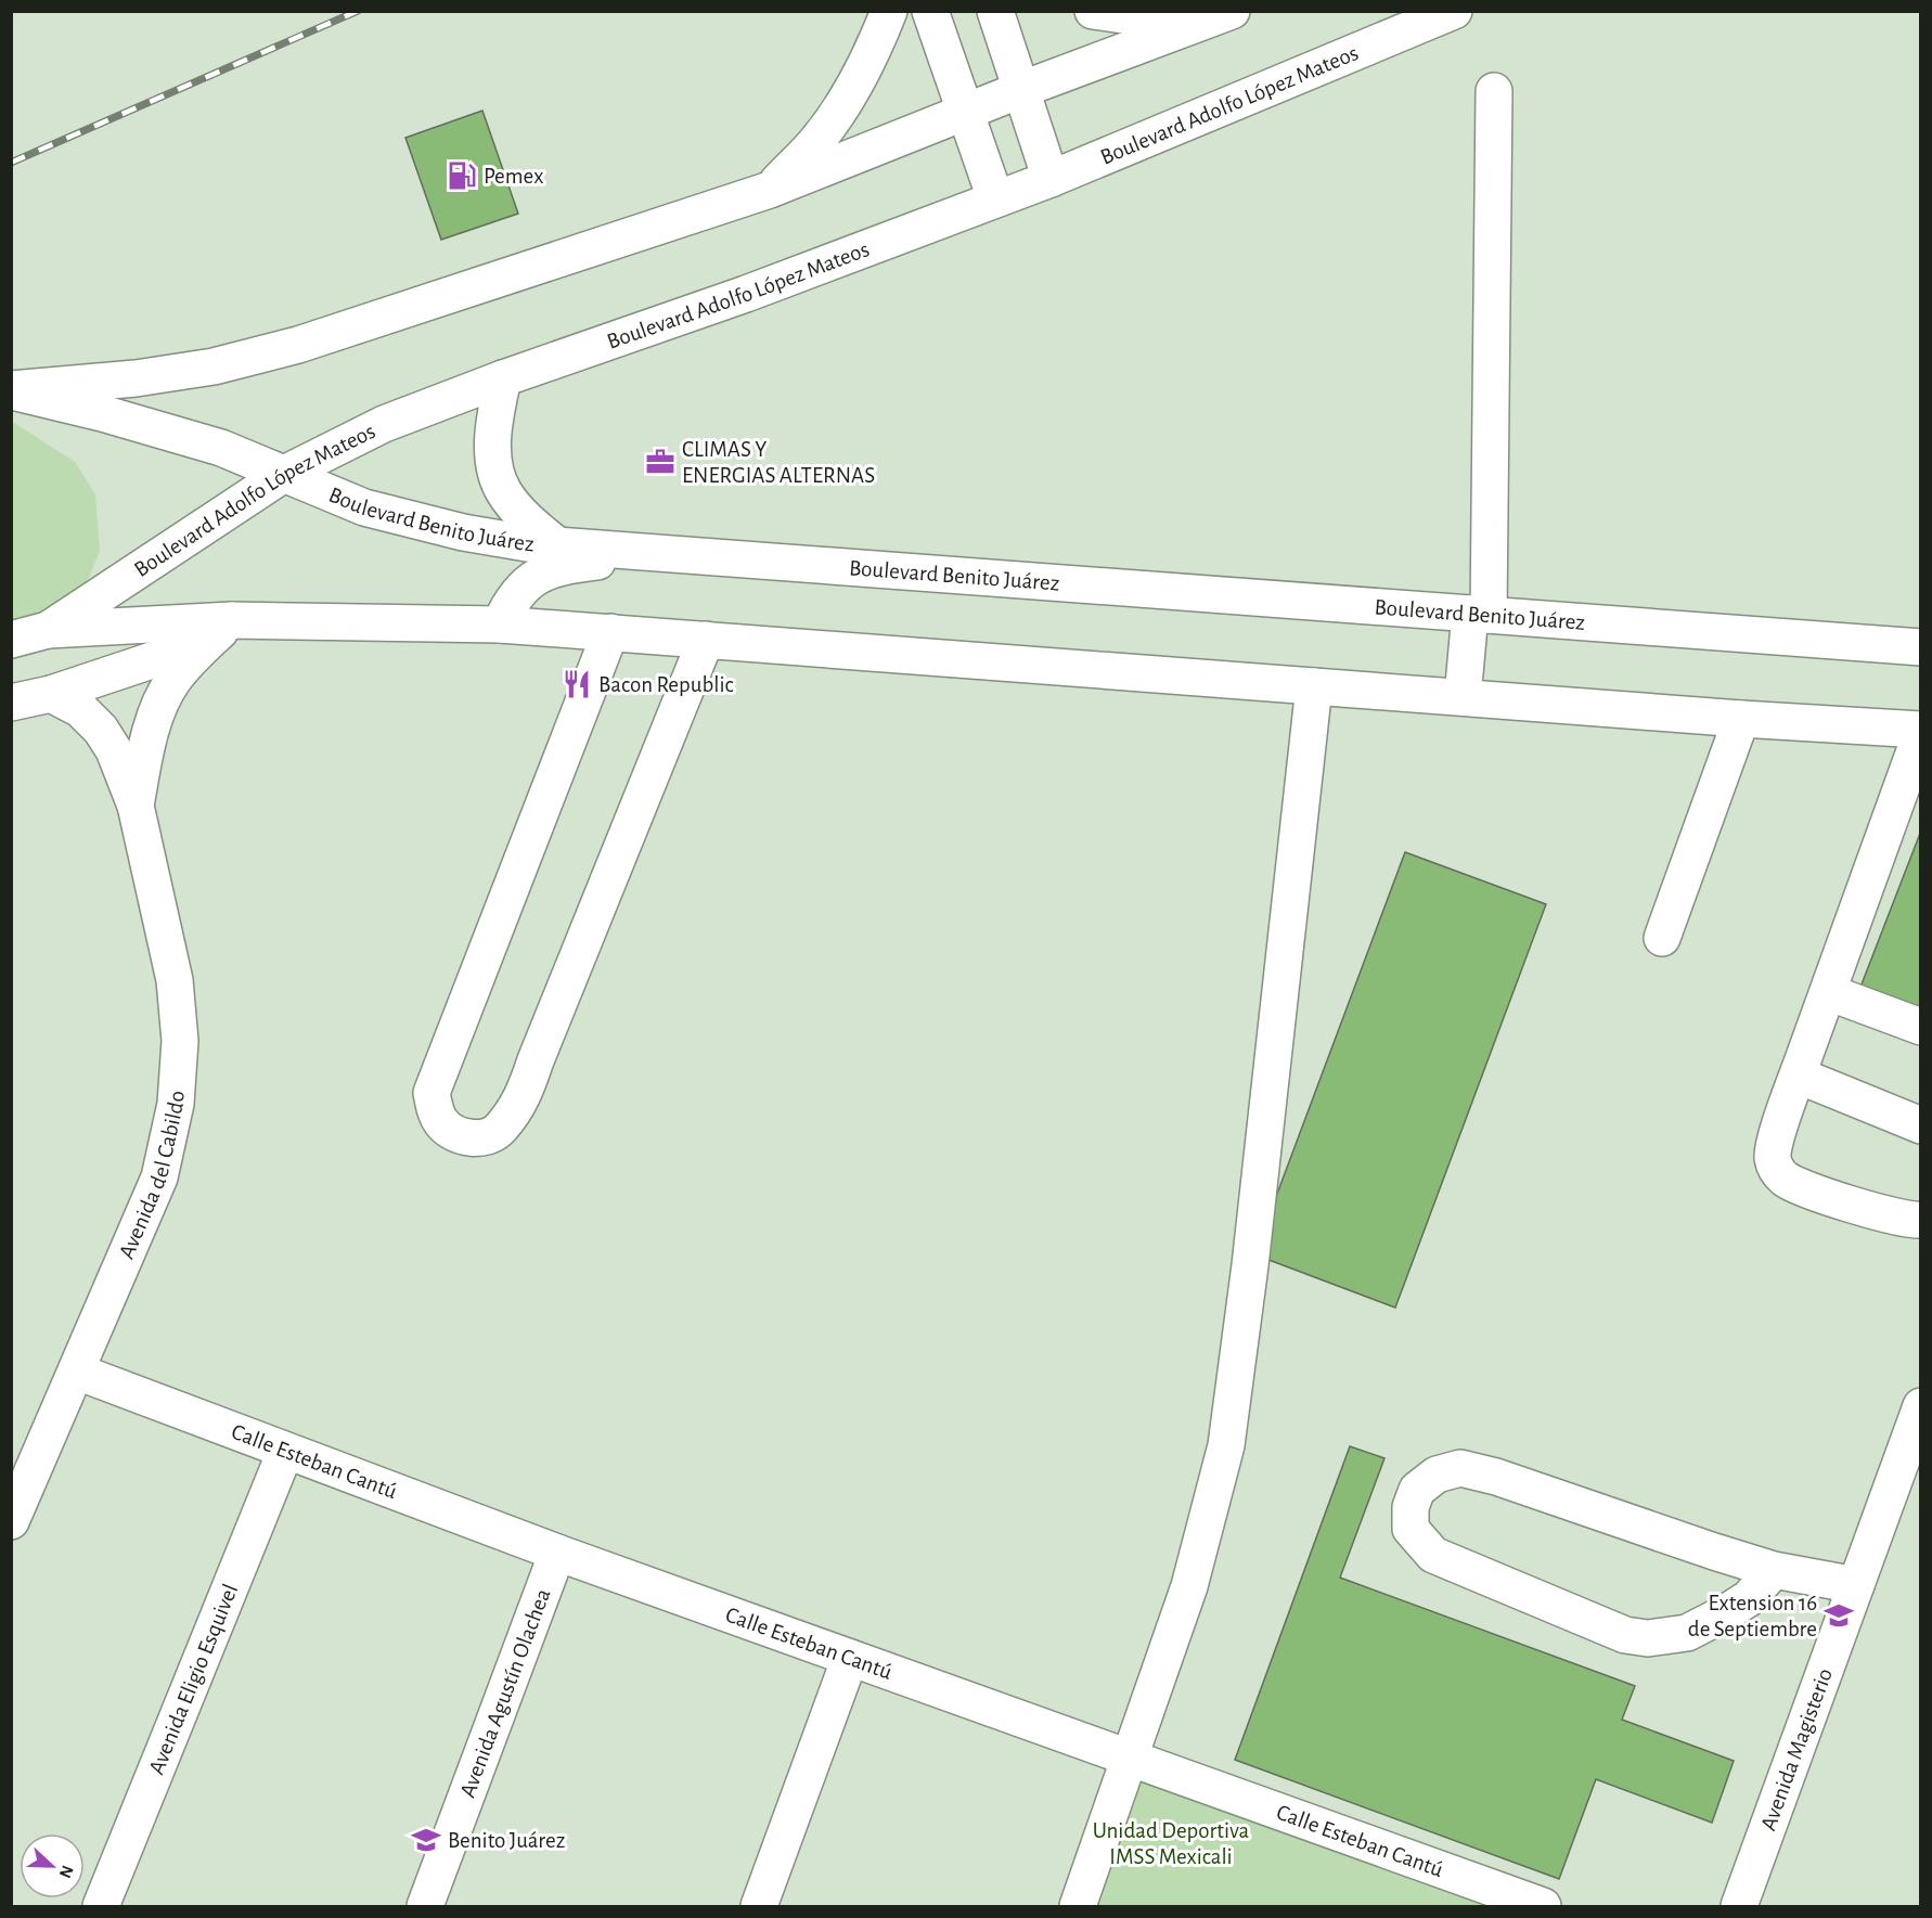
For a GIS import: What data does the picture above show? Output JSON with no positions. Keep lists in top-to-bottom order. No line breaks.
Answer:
{"streets":{"main road":["Boulevard Adolfo López Mateos","Boulevard Benito Juárez","Avenida del Cabildo","Calle Esteban Cantú","Avenida Eligio Esquivel","Avenida Agustín Olachea","Avenida Magisterio"]},"crossings":[["Boulevard Adolfo López Mateos","Boulevard Benito Juárez"],["Avenida del Cabildo","Calle Esteban Cantú"],["Calle Esteban Cantú","Avenida Eligio Esquivel"],["Calle Esteban Cantú","Avenida Agustín Olachea"]],"parks":["Unidad Deportiva IMSS Mexicali"],"places":{"fuel station":["Pemex"],"office":["CLIMAS Y ENERGIAS ALTERNAS"],"restaurant":["Bacon Republic"],"school or university":["Extension 16 de Septiembre","Benito Juárez"]},"north":"right"}
